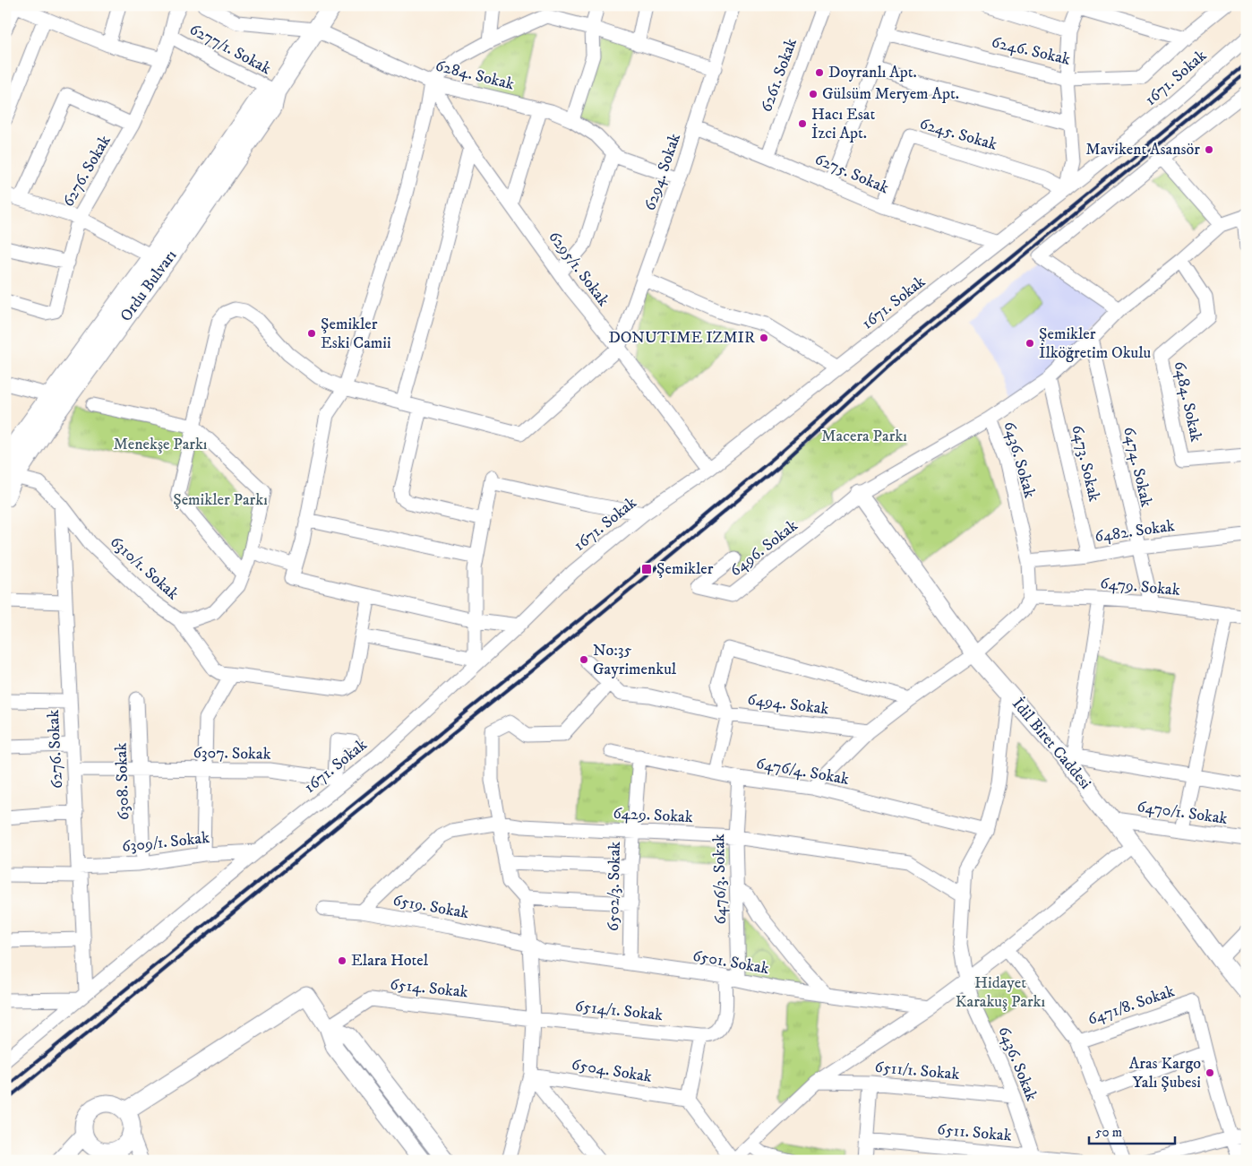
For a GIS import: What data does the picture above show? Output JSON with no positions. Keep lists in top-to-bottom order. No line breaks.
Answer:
{"streets":{"main road":["Ordu Bulvarı"],"street":["6277/1. Sokak","6246. Sokak","6284. Sokak","6261. Sokak","1671. Sokak","6245. Sokak","6276. Sokak","6294. Sokak","6275. Sokak","6295/1. Sokak","6484. Sokak","6436. Sokak","6473. Sokak","6474. Sokak","6482. Sokak","6496. Sokak","6310/1. Sokak","6479. Sokak","6494. Sokak","İdil Biret Caddesi","6307. Sokak","6476/4. Sokak","6308. Sokak","6470/1. Sokak","6429. Sokak","6309/1. Sokak","6476/3. Sokak","6502/3. Sokak","6519. Sokak","6501. Sokak","6514. Sokak","6471/8. Sokak","6514/1. Sokak","6504. Sokak","6511/1. Sokak","6511. Sokak"]},"crossings":[["6277/1. Sokak","6276. Sokak"],["6277/1. Sokak","Ordu Bulvarı"],["6284. Sokak","6294. Sokak"],["6284. Sokak","6295/1. Sokak"],["6284. Sokak","Ordu Bulvarı"],["6261. Sokak","6275. Sokak"],["1671. Sokak","6245. Sokak"],["1671. Sokak","6276. Sokak"],["1671. Sokak","6275. Sokak"],["1671. Sokak","6295/1. Sokak"],["1671. Sokak","6309/1. Sokak"],["6245. Sokak","6275. Sokak"],["6276. Sokak","6310/1. Sokak"],["6276. Sokak","6307. Sokak"],["6276. Sokak","6309/1. Sokak"],["6294. Sokak","6275. Sokak"],["6294. Sokak","6295/1. Sokak"],["Ordu Bulvarı","6310/1. Sokak"],["6484. Sokak","6436. Sokak"],["6436. Sokak","6473. Sokak"],["6436. Sokak","6474. Sokak"],["6436. Sokak","6482. Sokak"],["6436. Sokak","6479. Sokak"],["6436. Sokak","İdil Biret Caddesi"],["6436. Sokak","6476/4. Sokak"],["6436. Sokak","6429. Sokak"],["6436. Sokak","6511/1. Sokak"],["6436. Sokak","6511. Sokak"],["6473. Sokak","6482. Sokak"],["6474. Sokak","6482. Sokak"],["6474. Sokak","6479. Sokak"],["6496. Sokak","İdil Biret Caddesi"],["İdil Biret Caddesi","6470/1. Sokak"],["6307. Sokak","6308. Sokak"],["6476/4. Sokak","6476/3. Sokak"],["6476/4. Sokak","6502/3. Sokak"],["6308. Sokak","6309/1. Sokak"],["6429. Sokak","6476/3. Sokak"],["6429. Sokak","6502/3. Sokak"],["6429. Sokak","6519. Sokak"],["6476/3. Sokak","6501. Sokak"],["6476/3. Sokak","6514/1. Sokak"],["6502/3. Sokak","6501. Sokak"],["6519. Sokak","6501. Sokak"],["6514. Sokak","6514/1. Sokak"]],"parks":["Macera Parkı","Menekşe Parkı","Şemikler Parkı","Hidayet Karakuş Parkı"],"places":{"other":["Doyranlı Apt.","Gülsüm Meryem Apt.","Hacı Esat İzci Apt.","Mavikent Asansör","Şemikler Eski Camii","DONUTIME IZMIR","Şemikler İlköğretim Okulu","No:35 Gayrimenkul","Elara Hotel","Aras Kargo Yalı Şubesi"],"transit":["Şemikler"]},"scale_bar":"50 m"}
